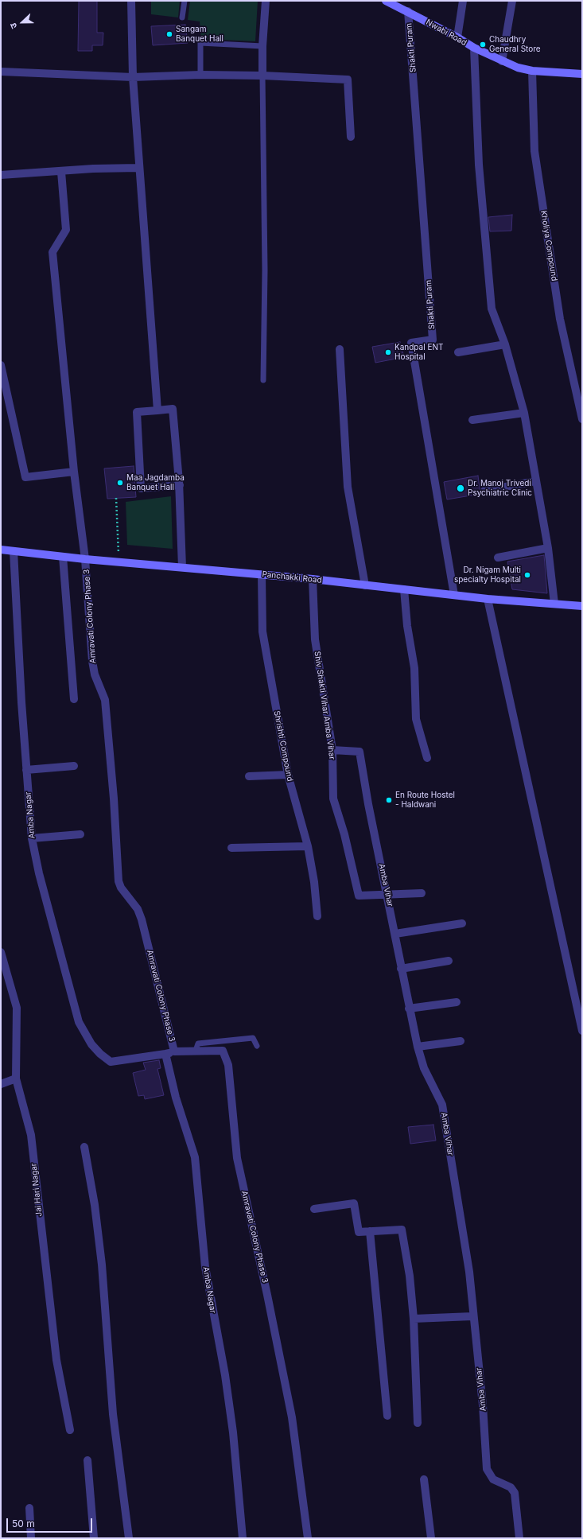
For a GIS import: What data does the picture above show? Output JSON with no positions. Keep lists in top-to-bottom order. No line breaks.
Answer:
{"streets":{"main road":["Nwabi Road","Panchakki Road"],"street":["Shakti Puram","Kholiya Compound","Amravati Colony Phase 3","Shiv Shakti Vihar Amba Vihar","Shrishti Compound","Amba Nagar","Amba Vihar","Jai Hari Nagar"]},"crossings":[["Nwabi Road","Shakti Puram"],["Nwabi Road","Kholiya Compound"],["Shakti Puram","Panchakki Road"],["Panchakki Road","Amravati Colony Phase 3"],["Panchakki Road","Shiv Shakti Vihar Amba Vihar"],["Panchakki Road","Shrishti Compound"],["Panchakki Road","Amba Nagar"],["Shiv Shakti Vihar Amba Vihar","Amba Vihar"]],"places":["Sangam Banquet Hall","Chaudhry General Store","Kandpal ENT Hospital","Maa Jagdamba Banquet Hall","Dr. Manoj Trivedi Psychiatric Clinic","Dr. Nigam Multi specialty Hospital","En Route Hostel - Haldwani"],"scale_bar":"50 m","north":"left"}
